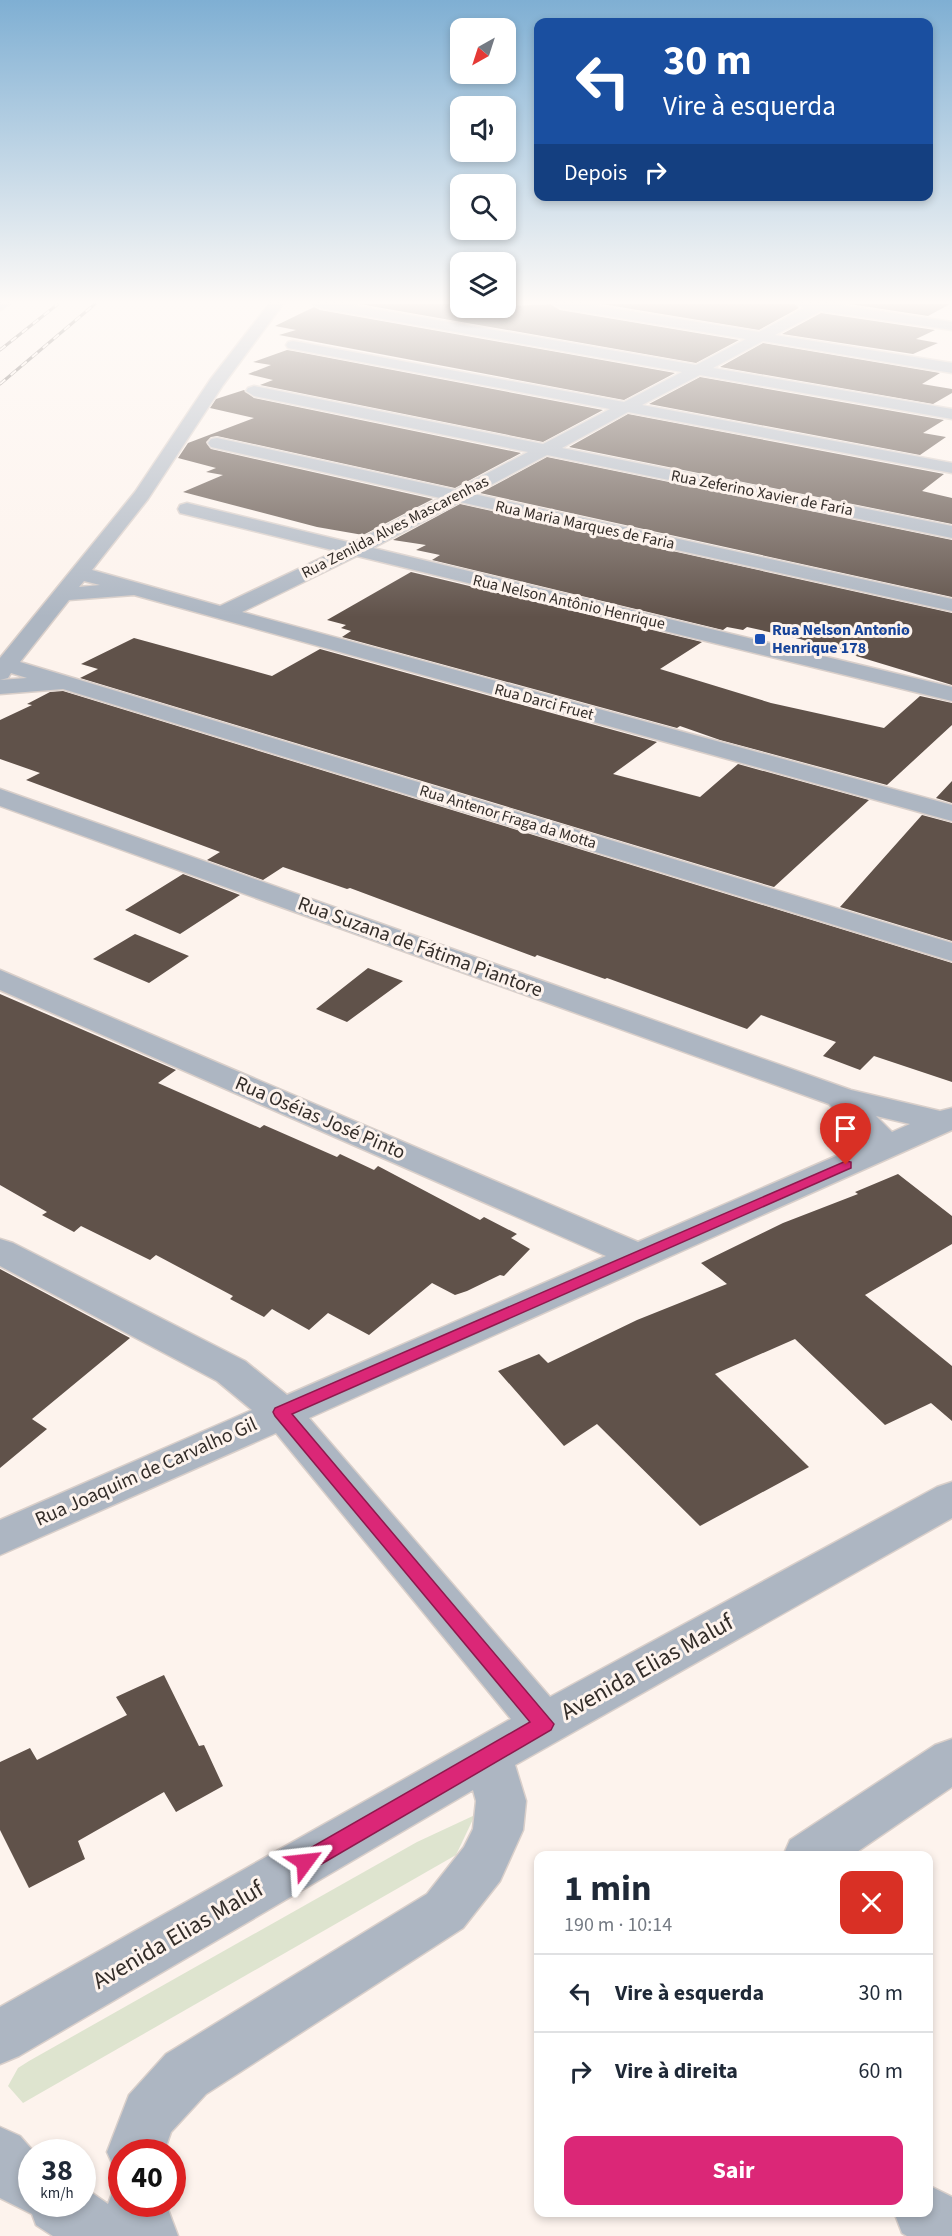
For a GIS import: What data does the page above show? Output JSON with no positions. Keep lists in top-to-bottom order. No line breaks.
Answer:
{"streets":{"street":["Rua Zeferino Xavier de Faria","Rua Maria Marques de Faria","Rua Zenilda Alves Mascarenhas","Rua Nelson Antônio Henrique","Rua Darci Fruet","Rua Antenor Fraga da Motta","Rua Suzana de Fátima Piantore","Rua Oséias José Pinto","Rua Joaquim de Carvalho Gil","Avenida Elias Maluf"]},"crossings":[["Rua Zeferino Xavier de Faria","Rua Zenilda Alves Mascarenhas"],["Rua Maria Marques de Faria","Rua Zenilda Alves Mascarenhas"],["Rua Zenilda Alves Mascarenhas","Rua Nelson Antônio Henrique"],["Rua Zenilda Alves Mascarenhas","Rua Darci Fruet"],["Rua Suzana de Fátima Piantore","Rua Joaquim de Carvalho Gil"],["Rua Oséias José Pinto","Rua Joaquim de Carvalho Gil"]],"places":{"transit":["Rua Nelson Antonio Henrique 178"]},"north":"bottom left","page":{"turn":["30 m","Vire à esquerda"],"then":"Depois","heading":["1 min","190 m · 10:14"],"list":[{"name":"Vire à esquerda","value":"30 m"},{"name":"Vire à direita","value":"60 m"}],"buttons":"Sair","speed":"38 km/h","limit":"40"}}
